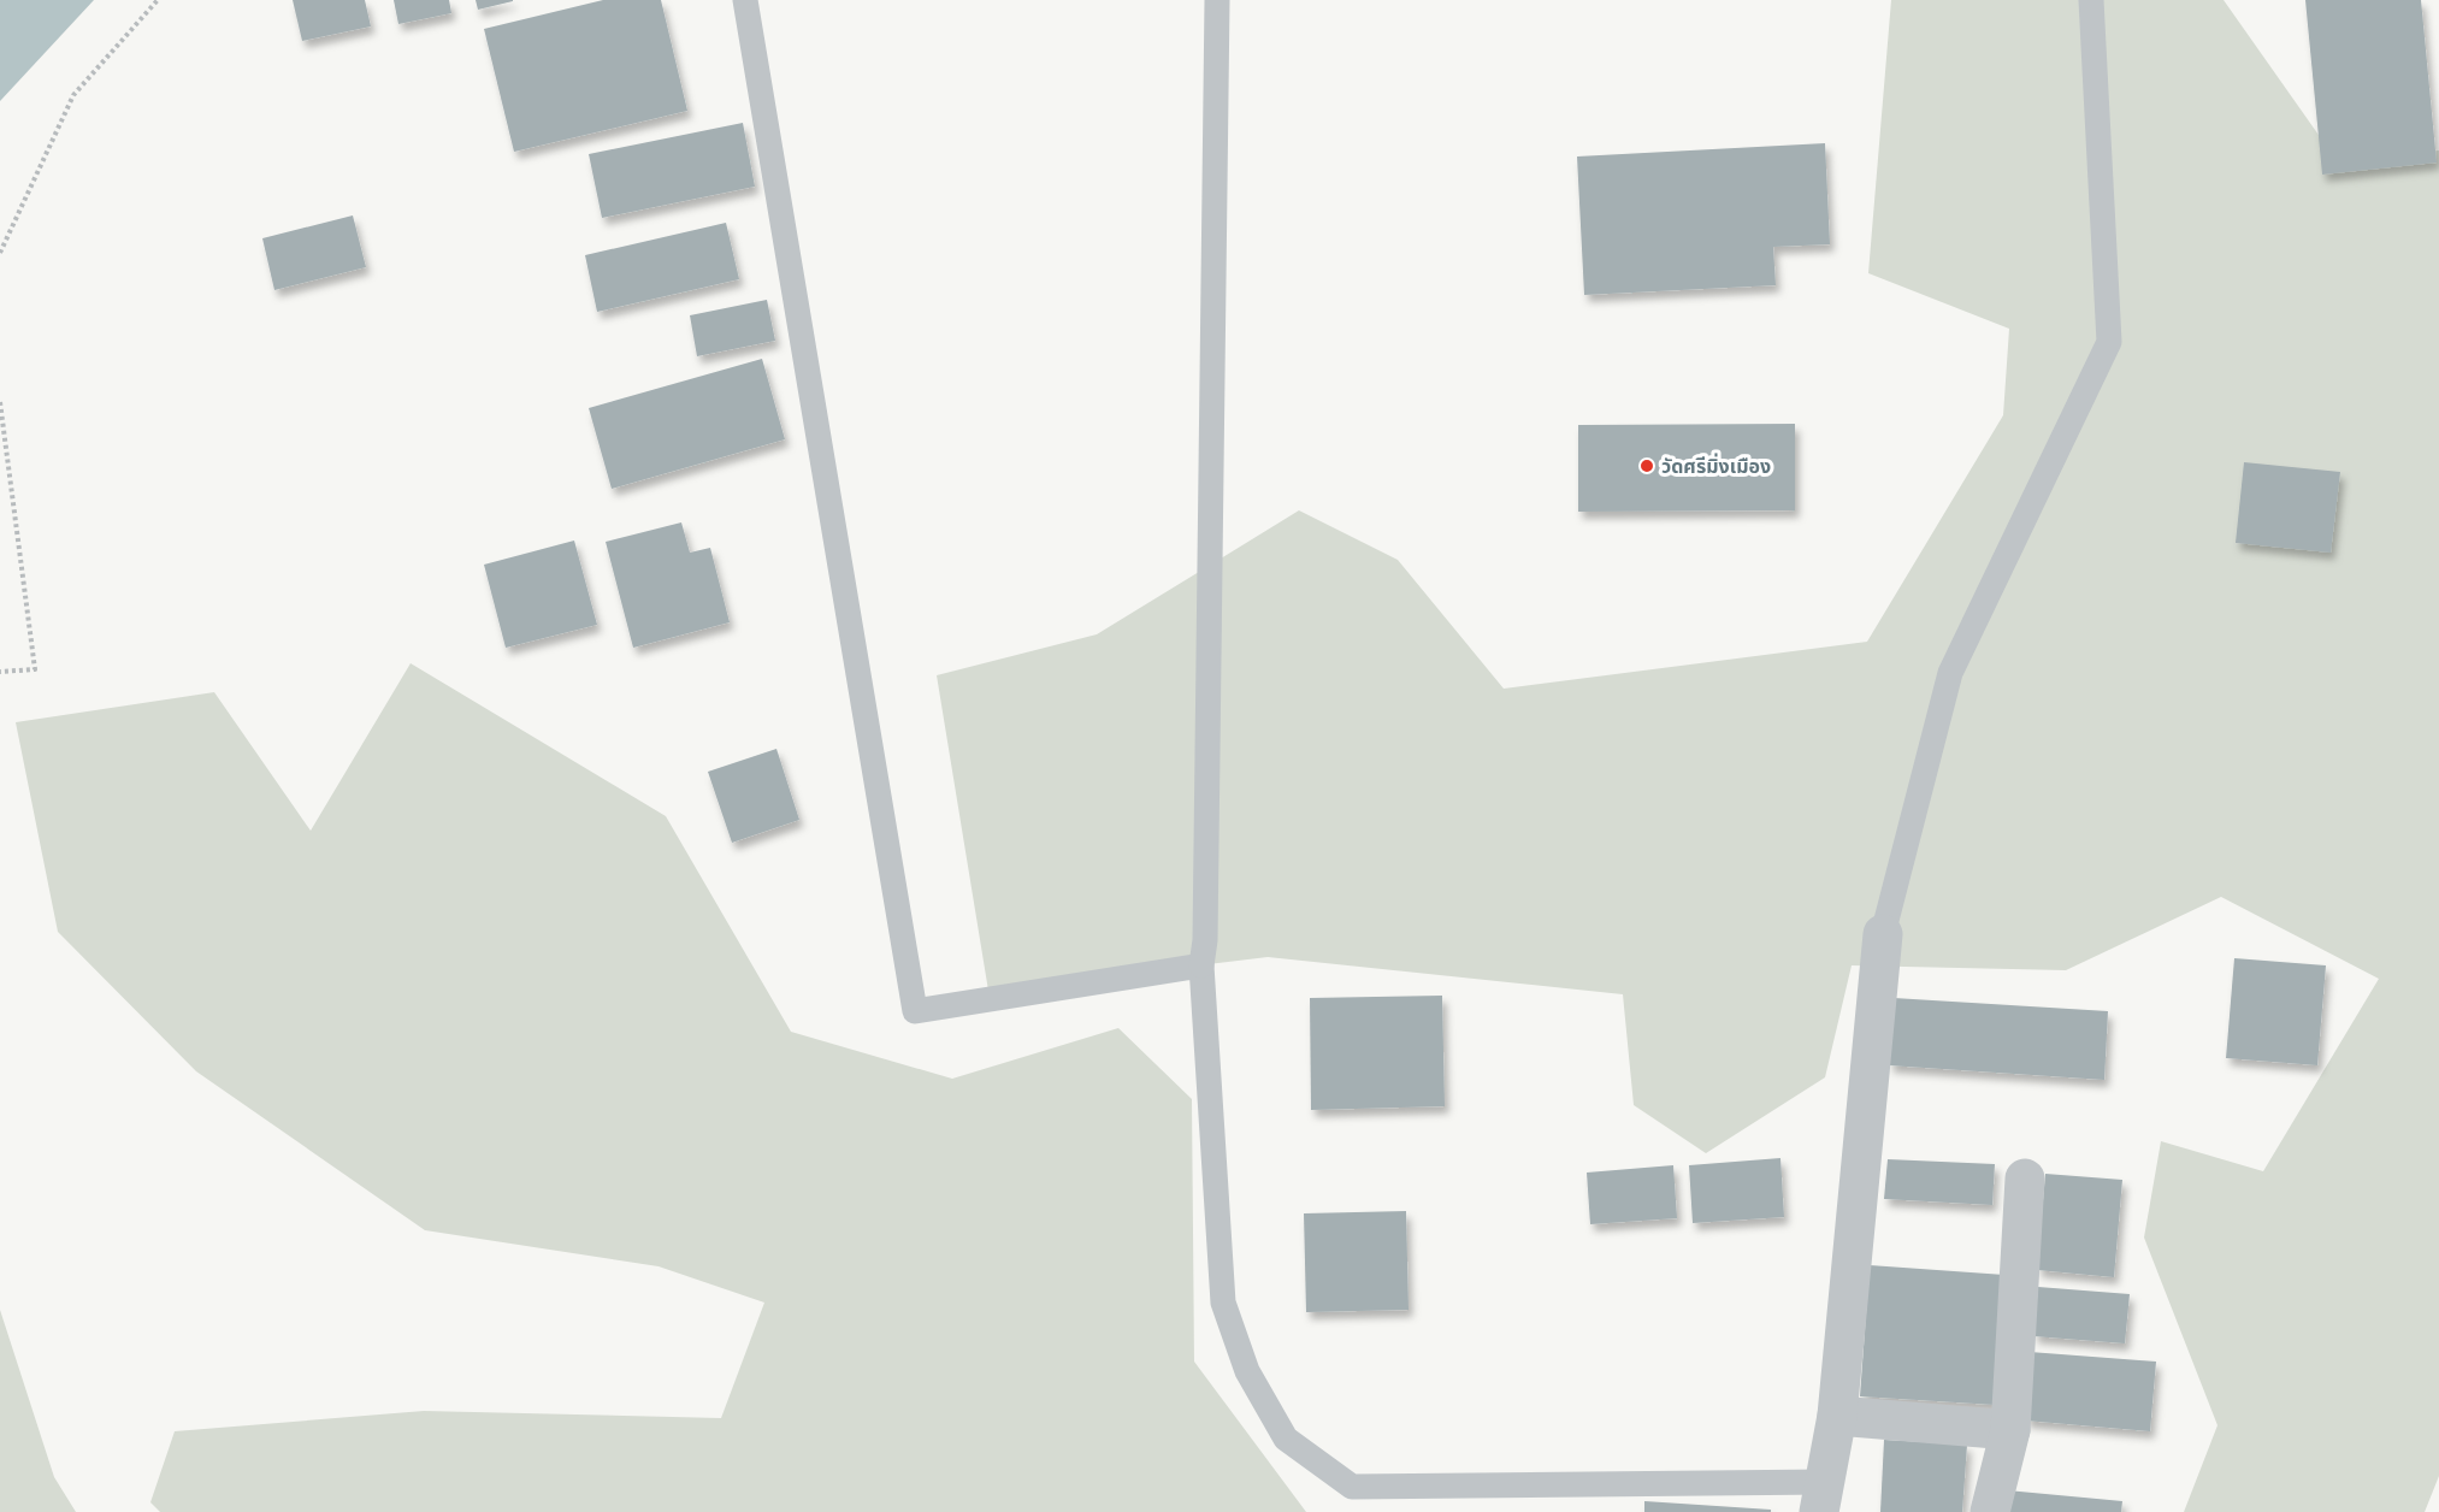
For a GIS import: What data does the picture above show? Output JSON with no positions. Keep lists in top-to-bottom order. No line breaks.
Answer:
{"places":["วัดศรีมิ่งเมือง"]}
